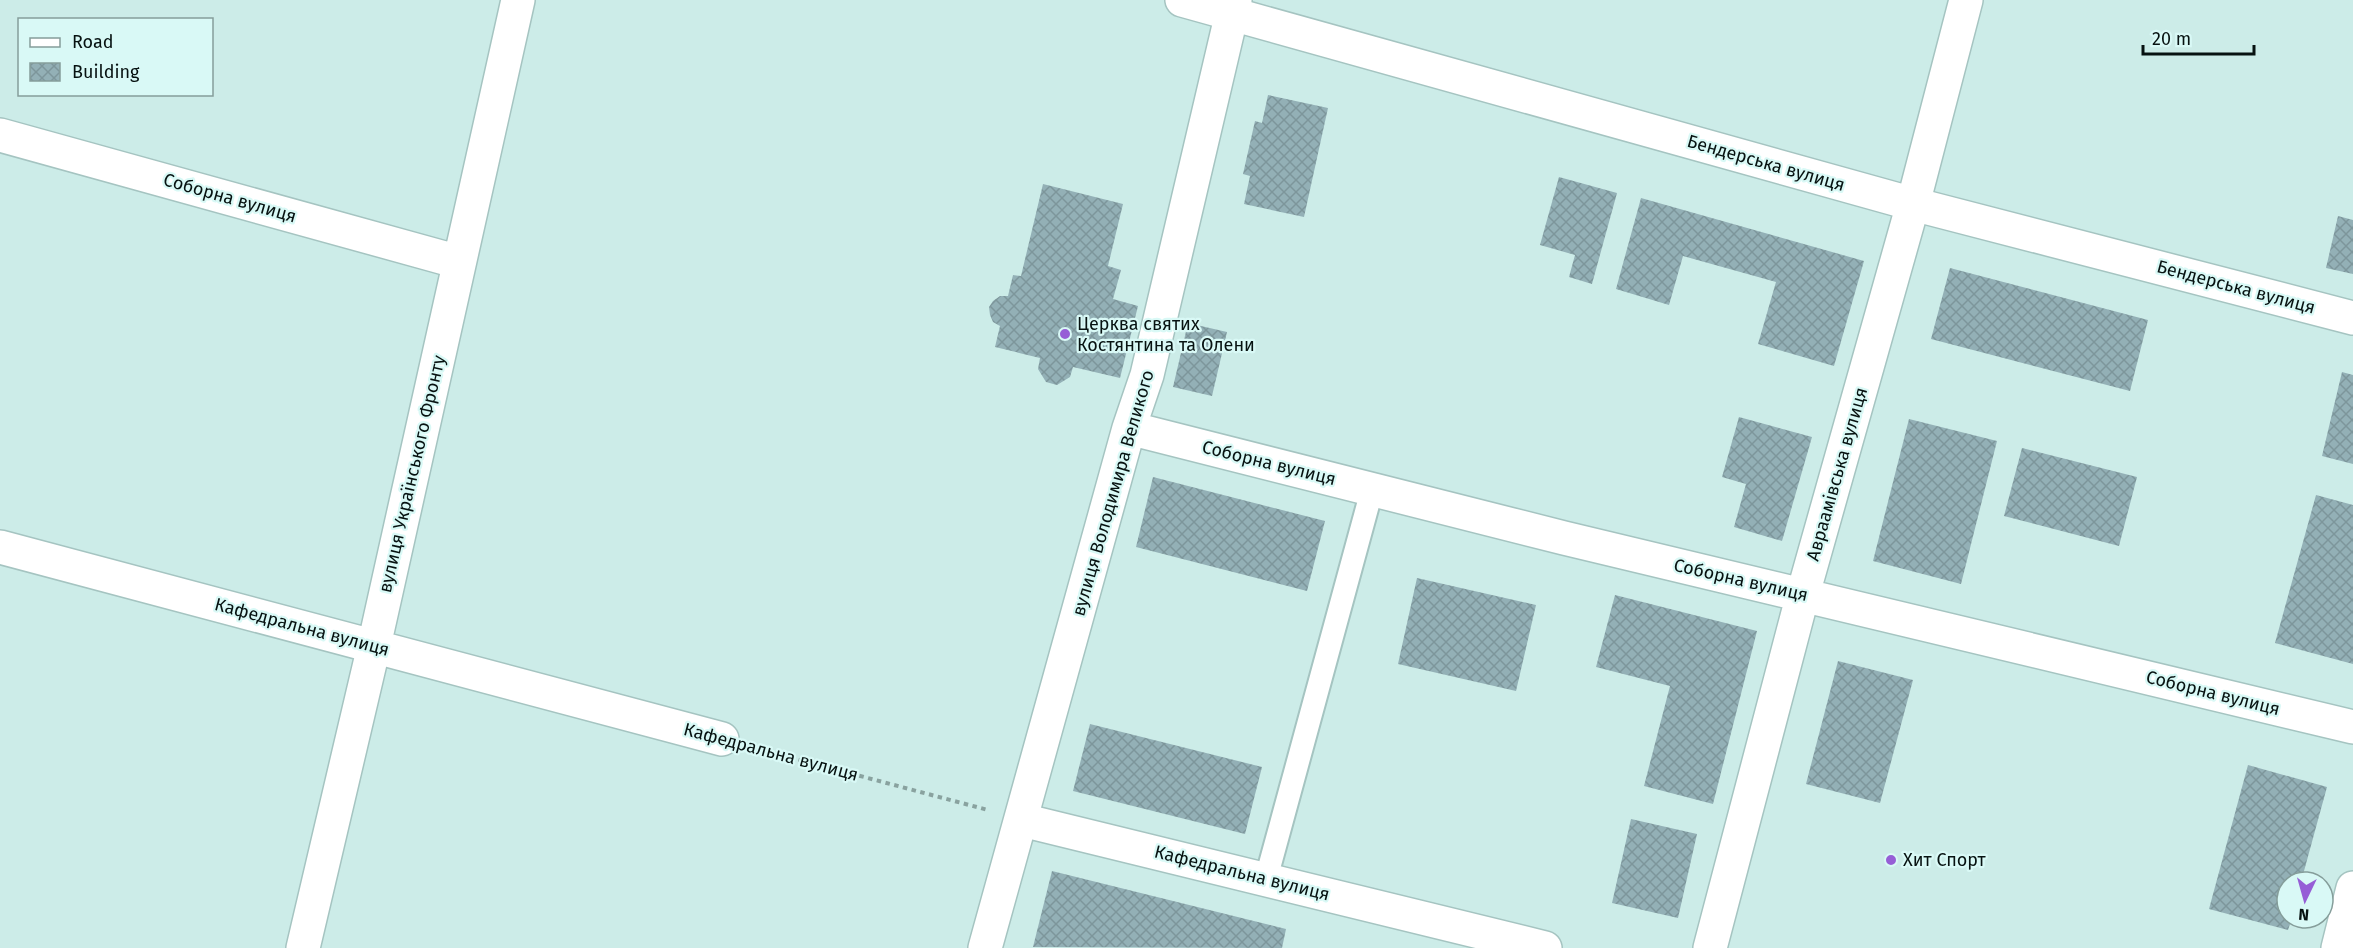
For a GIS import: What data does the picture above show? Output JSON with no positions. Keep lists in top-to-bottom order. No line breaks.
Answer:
{"streets":{"street":["Бендерська вулиця","Соборна вулиця","вулиця Українського Фронту","Авраамівська вулиця","вулиця Володимира Великого","Кафедральна вулиця"]},"crossings":[["Бендерська вулиця","Авраамівська вулиця"],["Бендерська вулиця","вулиця Володимира Великого"],["Соборна вулиця","вулиця Українського Фронту"],["Соборна вулиця","Авраамівська вулиця"],["Соборна вулиця","вулиця Володимира Великого"],["вулиця Українського Фронту","Кафедральна вулиця"],["вулиця Володимира Великого","Кафедральна вулиця"]],"places":["Церква святих Костянтина та Олени","Хит Спорт"],"legend":["Road","Building"],"scale_bar":"20 m","north":"bottom"}
